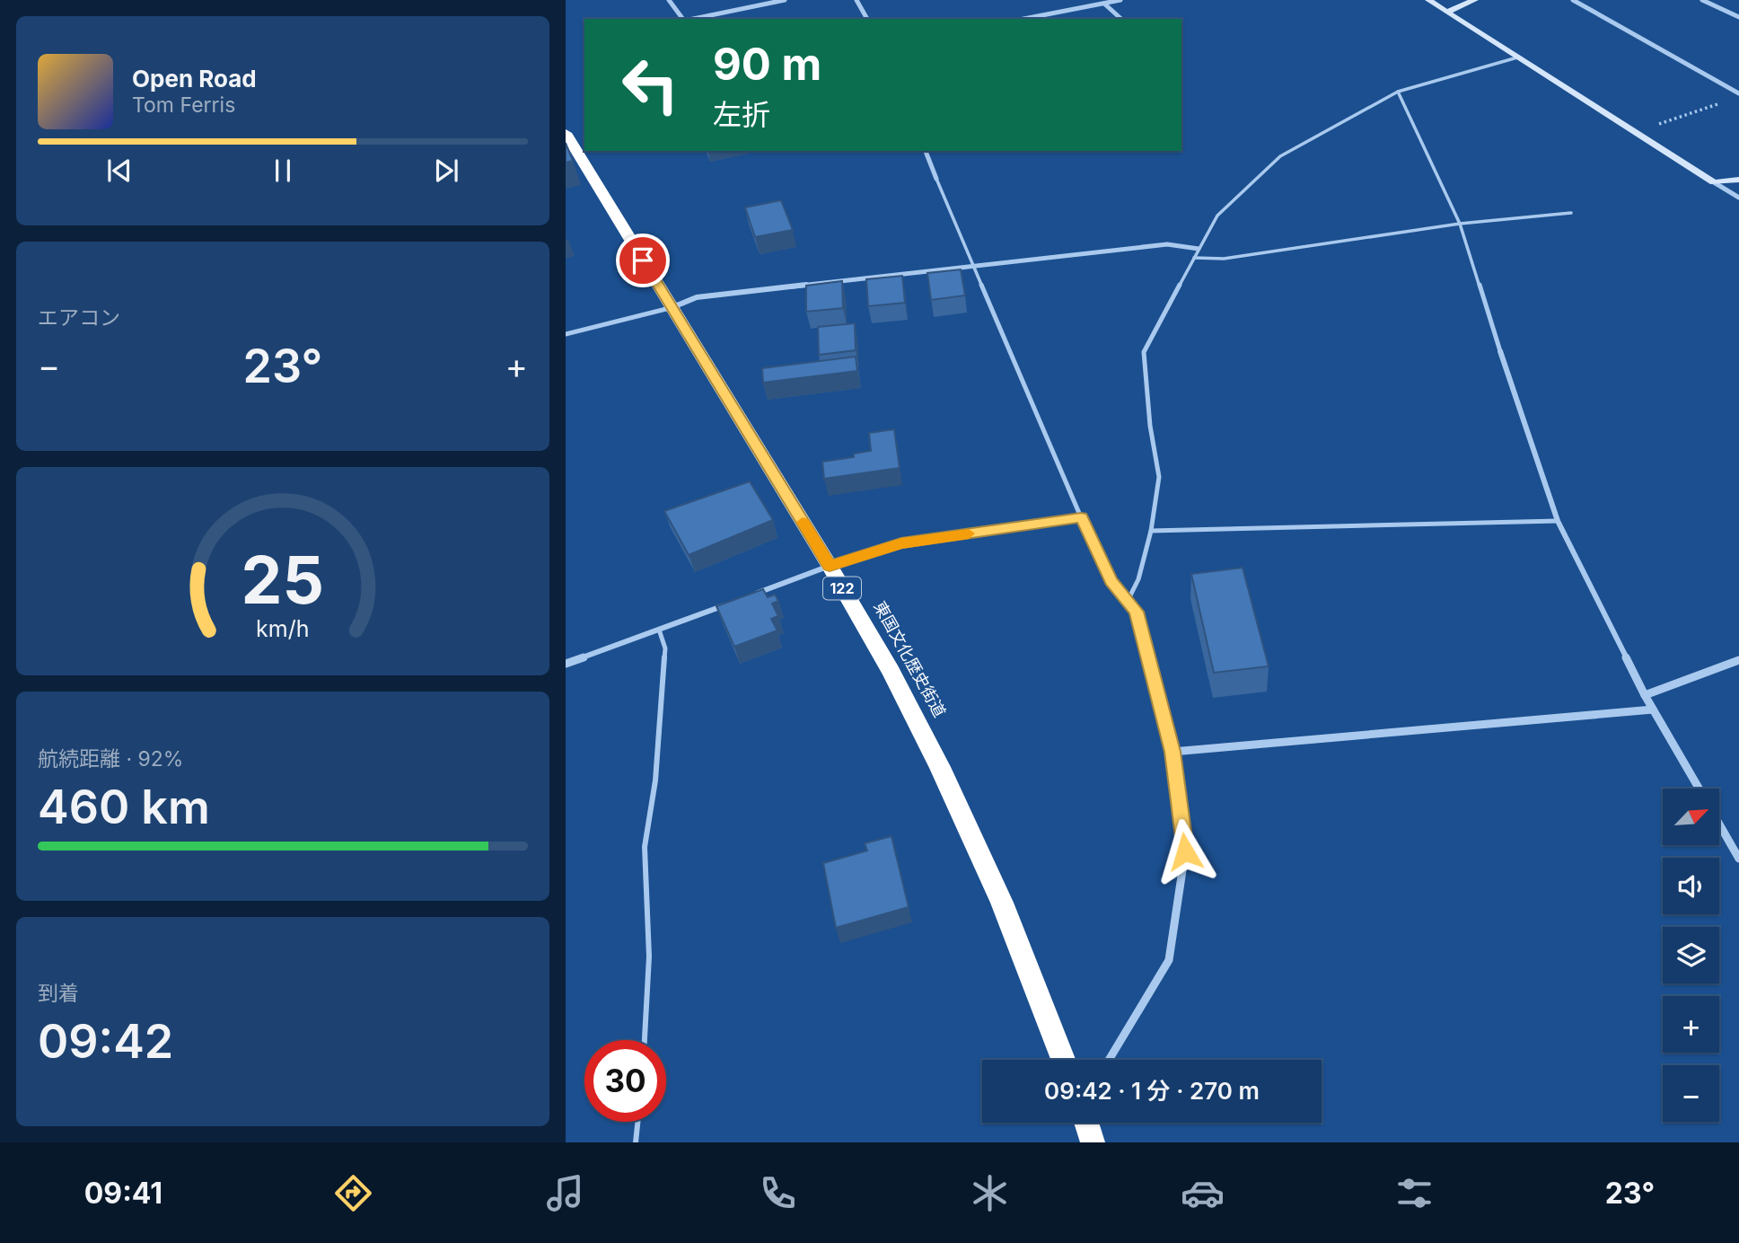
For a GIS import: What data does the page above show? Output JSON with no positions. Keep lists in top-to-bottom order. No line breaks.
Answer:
{"streets":{"highway":["122","東国文化歴史街道"]},"north":"top right","page":{"turn":["90 m","左折"],"song":["Open Road","Tom Ferris"],"tile":["エアコン",["航続距離 · 92%","460 km"],["到着","09:42"]],"heat":["−","23°","+"],"map_buttons":["+","−"],"limit":"30","trip":"09:42 · 1 分 · 270 m","tabs":["09:41","23°"],"gauge":["25","km/h"]}}
